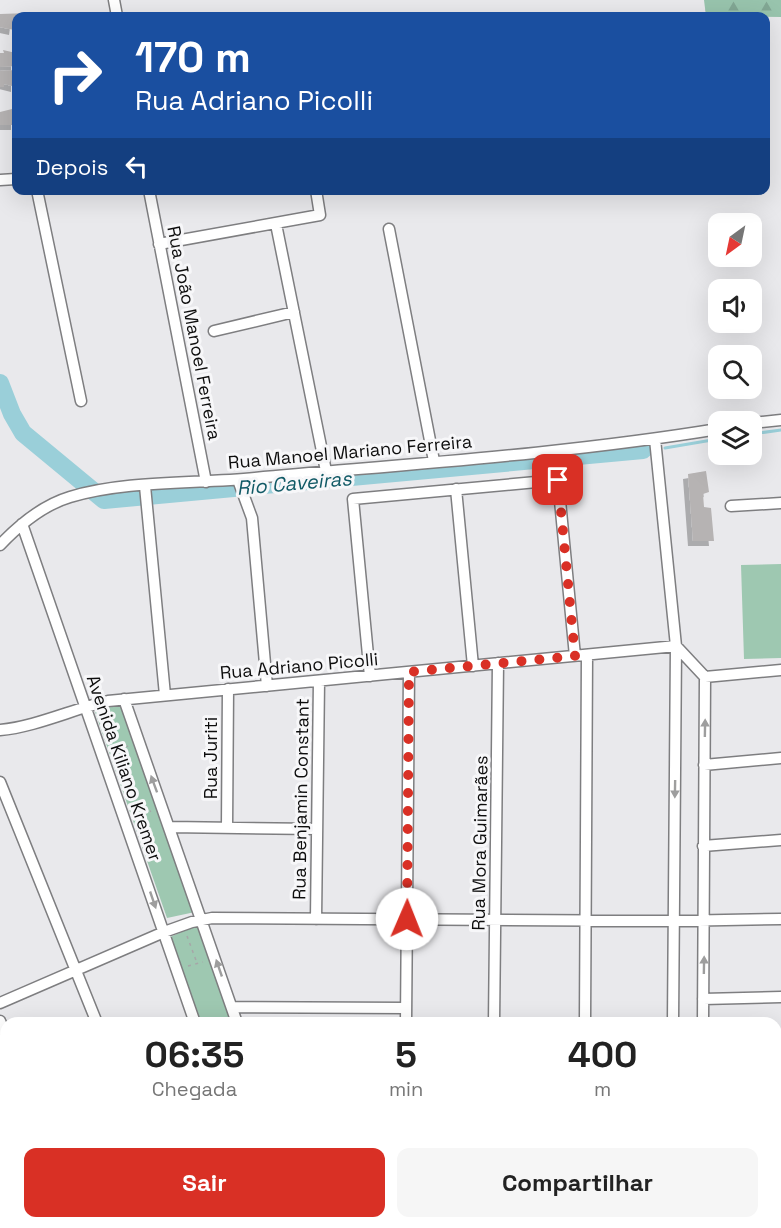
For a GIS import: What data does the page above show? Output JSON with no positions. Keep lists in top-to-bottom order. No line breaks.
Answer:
{"streets":{"street":["Rua João Manoel Ferreira","Rua Manoel Mariano Ferreira","Rua Adriano Picolli","Rua Juriti","Avenida Kiliano Kremer","Rua Benjamin Constant","Rua Mora Guimarães"]},"crossings":[["Rua João Manoel Ferreira","Rua Manoel Mariano Ferreira"],["Rua Manoel Mariano Ferreira","Avenida Kiliano Kremer"],["Rua Adriano Picolli","Rua Juriti"],["Rua Adriano Picolli","Avenida Kiliano Kremer"],["Rua Adriano Picolli","Rua Benjamin Constant"],["Rua Adriano Picolli","Rua Mora Guimarães"]],"water":["Rio Caveiras"],"north":"bottom left","page":{"turn":["170 m","Rua Adriano Picolli"],"then":"Depois","eta":["06:35","Chegada","5","min","400","m"],"buttons":["Sair","Compartilhar"]}}
